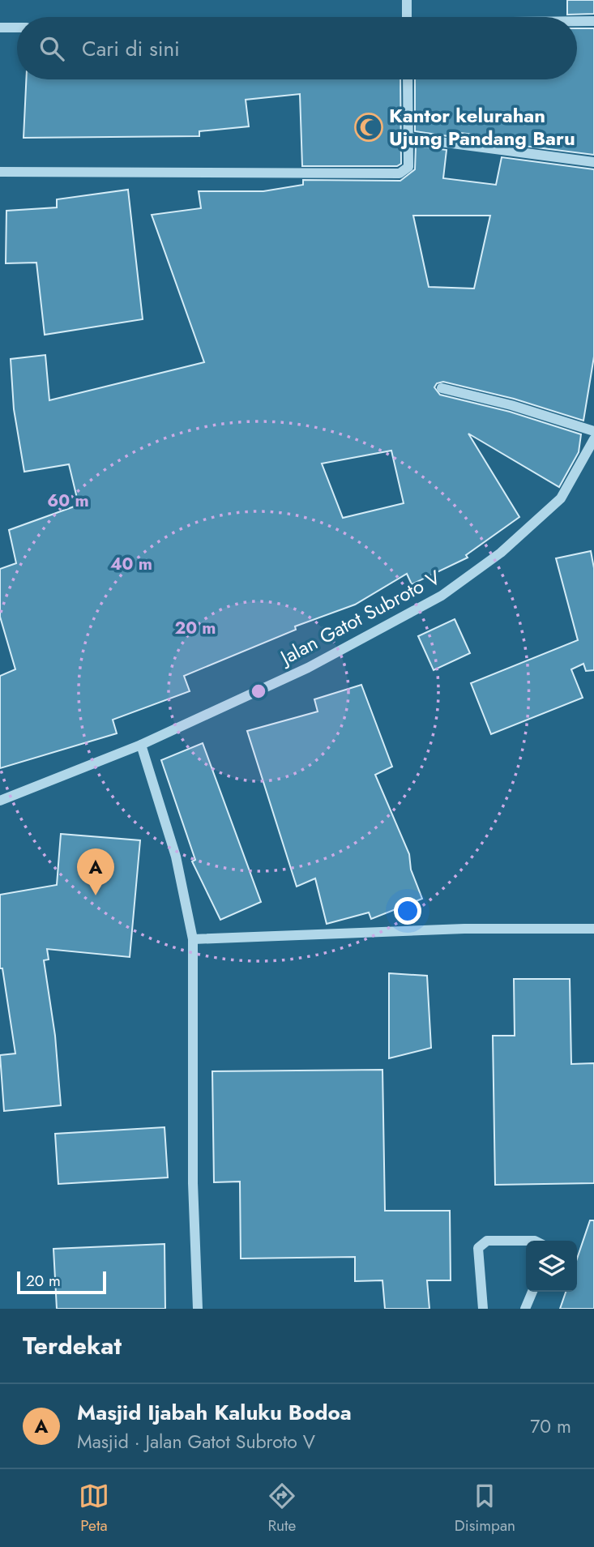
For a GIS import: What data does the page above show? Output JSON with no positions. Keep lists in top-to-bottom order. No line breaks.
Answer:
{"streets":{"street":["Jalan Gatot Subroto V"]},"places":{"mosque":["Kantor kelurahan Ujung Pandang Baru"]},"scale_bar":"20 m","page":{"search":"Cari di sini","pins":"A","scale":"20 m","heading":"Terdekat","list":[{"mark":"A","name":"Masjid Ijabah Kaluku Bodoa","note":"Masjid · Jalan Gatot Subroto V","value":"70 m"}],"nav":["Peta","Rute","Disimpan"]},"rings":["60 m","40 m","20 m"]}
